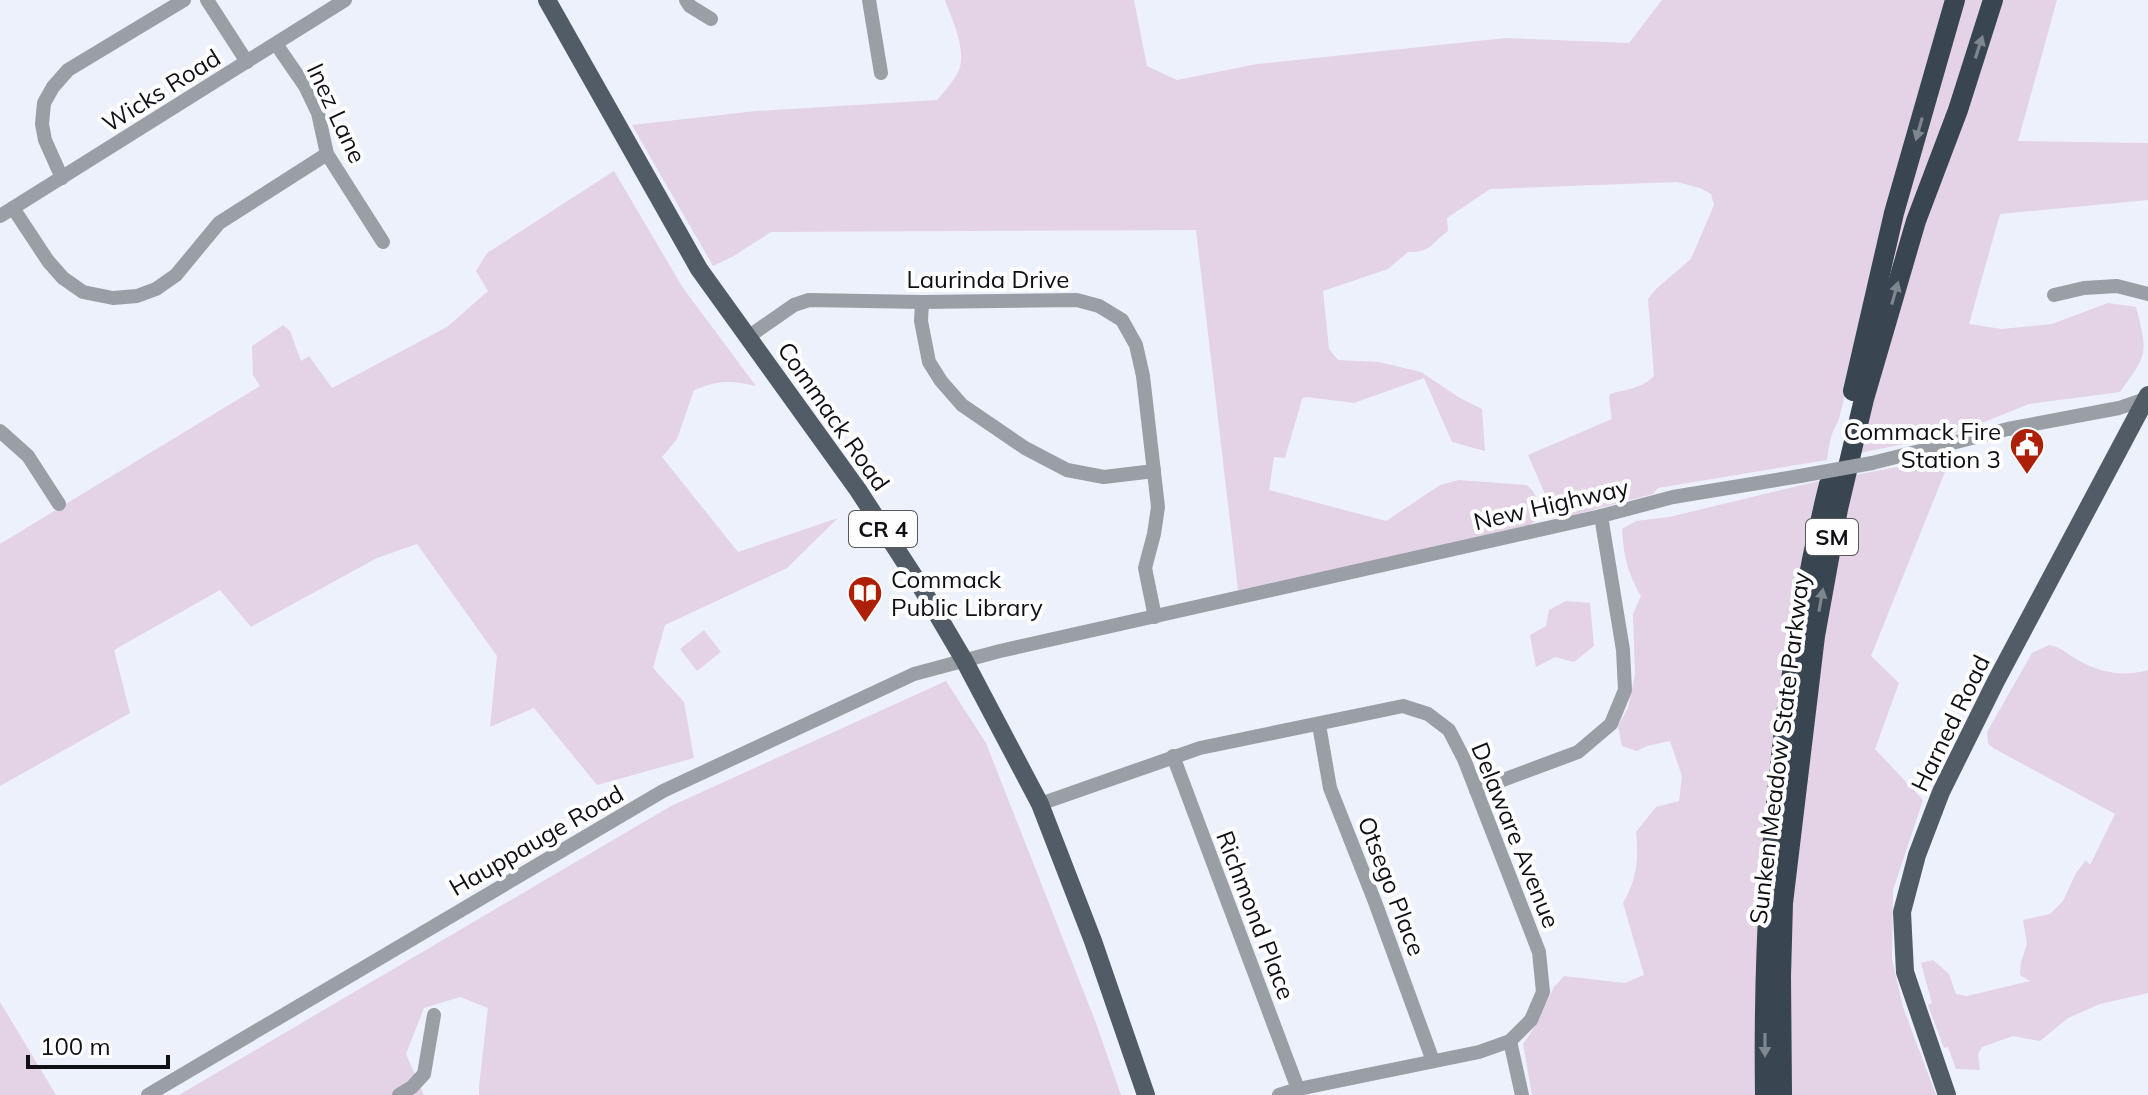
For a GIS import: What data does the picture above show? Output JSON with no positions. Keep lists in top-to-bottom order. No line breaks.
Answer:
{"streets":{"highway":["SM","Sunken Meadow State Parkway"],"main road":["Commack Road","CR 4","Harned Road"],"street":["Wicks Road","Inez Lane","Laurinda Drive","New Highway","Delaware Avenue","Hauppauge Road","Otsego Place","Richmond Place"]},"crossings":[["Wicks Road","Inez Lane"],["Laurinda Drive","Commack Road"],["Laurinda Drive","New Highway"],["Commack Road","New Highway"],["Commack Road","Delaware Avenue"],["Commack Road","Hauppauge Road"],["New Highway","Harned Road"],["New Highway","Hauppauge Road"],["Delaware Avenue","Otsego Place"],["Delaware Avenue","Richmond Place"]],"places":{"public building":["Commack Fire Station 3"],"library":["Commack Public Library"]},"scale_bar":"100 m"}
